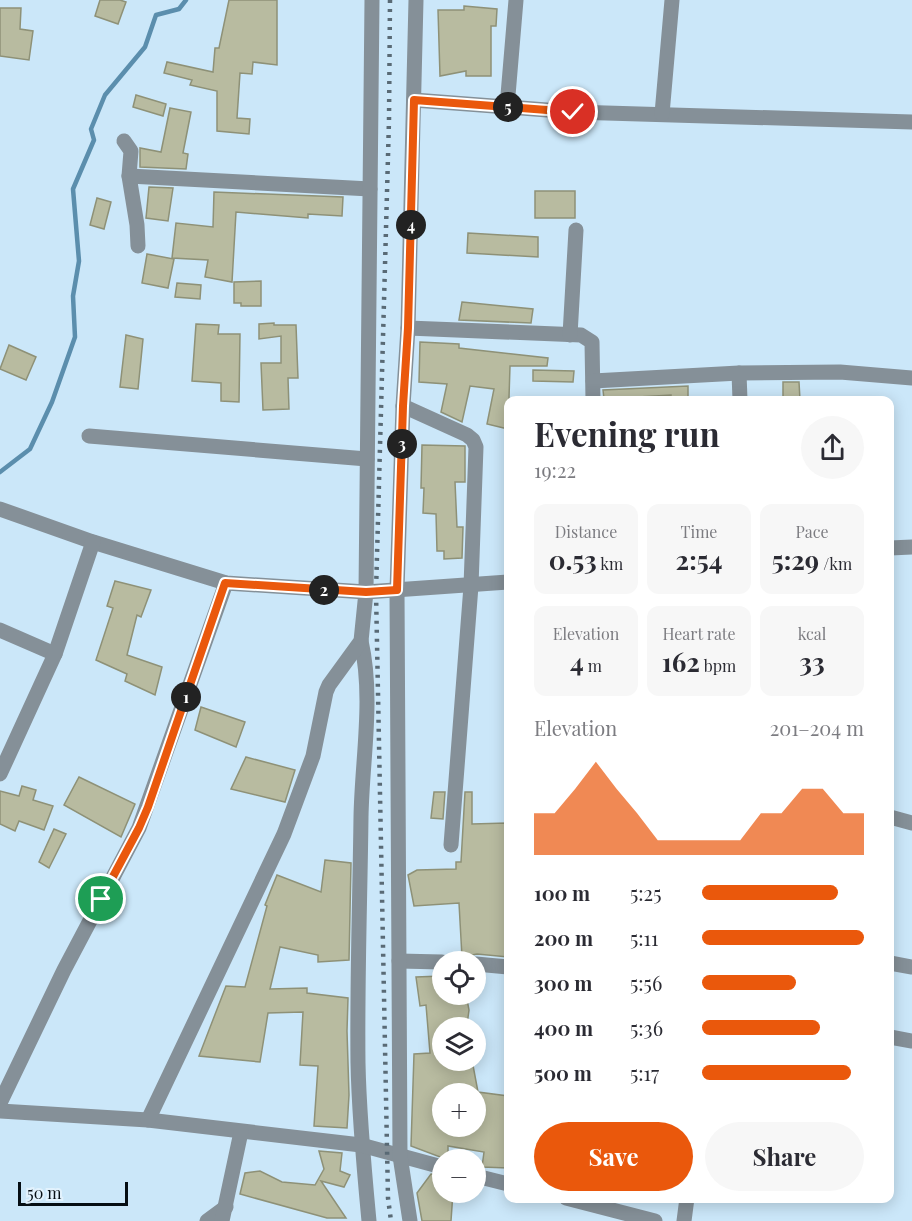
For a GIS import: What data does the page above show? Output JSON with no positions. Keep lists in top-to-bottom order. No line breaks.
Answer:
{"scale_bar":"50 m","page":{"pins":["5","4","3","2","1"],"heading":["Evening run","19:22"],"stats":[["Distance","0.53 km"],["Time","2:54"],["Pace","5:29 /km"],["Elevation","4 m"],["Heart rate","162 bpm"],["kcal","33"]],"chart":["Elevation","201–204 m"],"list":[{"name":"100 m","note":"5:25"},{"name":"200 m","note":"5:11"},{"name":"300 m","note":"5:56"},{"name":"400 m","note":"5:36"},{"name":"500 m","note":"5:17"}],"map_buttons":["+","−"],"buttons":["Save","Share"],"scale":"50 m"}}
